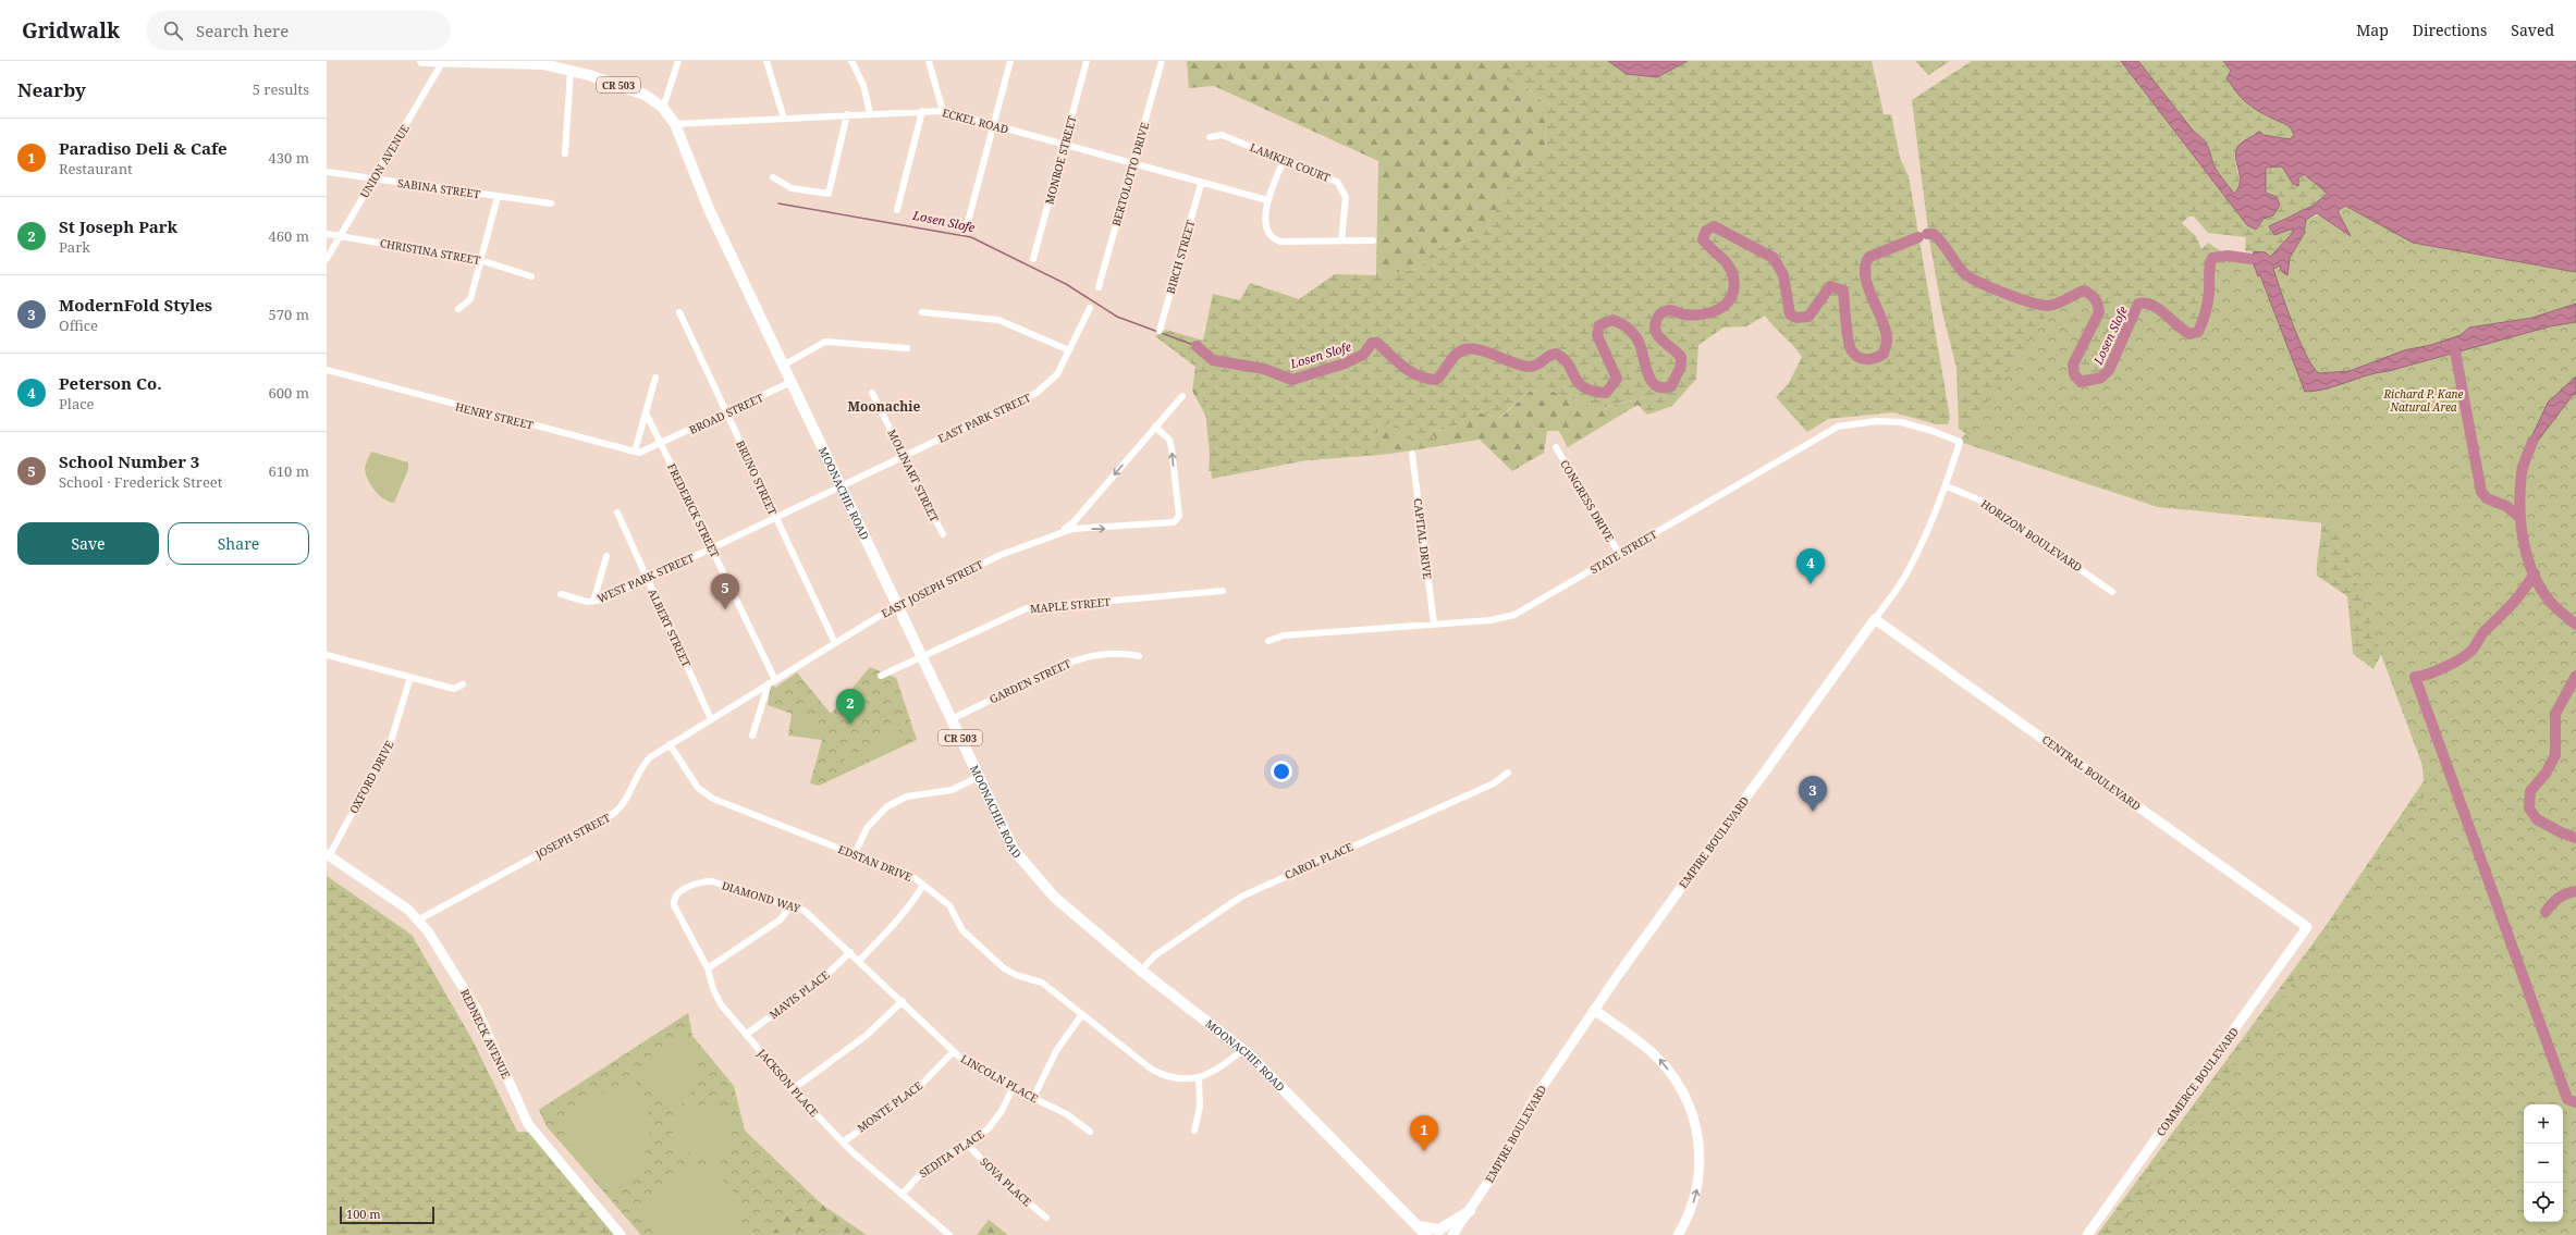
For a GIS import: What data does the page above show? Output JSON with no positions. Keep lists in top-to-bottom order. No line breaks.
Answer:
{"streets":{"main road":["CR 503","MOONACHIE ROAD"],"street":["ECKEL ROAD","MONROE STREET","UNION AVENUE","LAMKER COURT","BERTOLOTTO DRIVE","SABINA STREET","CHRISTINA STREET","BIRCH STREET","BROAD STREET","HENRY STREET","EAST PARK STREET","MOLINART STREET","BRUNO STREET","CONGRESS DRIVE","FREDERICK STREET","HORIZON BOULEVARD","CAPITAL DRIVE","STATE STREET","WEST PARK STREET","EAST JOSEPH STREET","MAPLE STREET","ALBERT STREET","GARDEN STREET","CENTRAL BOULEVARD","OXFORD DRIVE","JOSEPH STREET","EMPIRE BOULEVARD","CAROL PLACE","EDSTAN DRIVE","DIAMOND WAY","MAVIS PLACE","REDNECK AVENUE","LINCOLN PLACE","COMMERCE BOULEVARD","JACKSON PLACE","MONTE PLACE","SEDITA PLACE","SOVA PLACE"]},"crossings":[["CR 503","ECKEL ROAD"],["CR 503","UNION AVENUE"],["CR 503","MOONACHIE ROAD"],["ECKEL ROAD","MONROE STREET"],["ECKEL ROAD","BERTOLOTTO DRIVE"],["ECKEL ROAD","BIRCH STREET"],["ECKEL ROAD","MOONACHIE ROAD"],["UNION AVENUE","SABINA STREET"],["UNION AVENUE","CHRISTINA STREET"],["BROAD STREET","HENRY STREET"],["BROAD STREET","BRUNO STREET"],["BROAD STREET","MOONACHIE ROAD"],["BROAD STREET","FREDERICK STREET"],["HENRY STREET","FREDERICK STREET"],["EAST PARK STREET","MOLINART STREET"],["EAST PARK STREET","BRUNO STREET"],["EAST PARK STREET","MOONACHIE ROAD"],["EAST PARK STREET","WEST PARK STREET"],["BRUNO STREET","WEST PARK STREET"],["BRUNO STREET","EAST JOSEPH STREET"],["MOONACHIE ROAD","EAST JOSEPH STREET"],["MOONACHIE ROAD","MAPLE STREET"],["MOONACHIE ROAD","GARDEN STREET"],["MOONACHIE ROAD","CAROL PLACE"],["MOONACHIE ROAD","EDSTAN DRIVE"],["CONGRESS DRIVE","STATE STREET"],["FREDERICK STREET","WEST PARK STREET"],["FREDERICK STREET","EAST JOSEPH STREET"],["HORIZON BOULEVARD","EMPIRE BOULEVARD"],["CAPITAL DRIVE","STATE STREET"],["STATE STREET","EMPIRE BOULEVARD"],["WEST PARK STREET","ALBERT STREET"],["EAST JOSEPH STREET","JOSEPH STREET"],["ALBERT STREET","JOSEPH STREET"],["CENTRAL BOULEVARD","EMPIRE BOULEVARD"],["CENTRAL BOULEVARD","COMMERCE BOULEVARD"],["OXFORD DRIVE","REDNECK AVENUE"],["JOSEPH STREET","EDSTAN DRIVE"],["JOSEPH STREET","REDNECK AVENUE"],["DIAMOND WAY","MAVIS PLACE"],["DIAMOND WAY","LINCOLN PLACE"],["DIAMOND WAY","JACKSON PLACE"],["MAVIS PLACE","JACKSON PLACE"],["LINCOLN PLACE","MONTE PLACE"],["LINCOLN PLACE","SEDITA PLACE"],["JACKSON PLACE","MONTE PLACE"],["JACKSON PLACE","SEDITA PLACE"],["SEDITA PLACE","SOVA PLACE"]],"districts":["Moonachie"],"water":["Losen Slofe"],"parks":["Richard P. Kane Natural Area"],"scale_bar":"100 m","page":{"header":"Gridwalk","search":"Search here","nav":["Map","Directions","Saved"],"heading":["Nearby","5 results"],"list":[{"mark":"1","name":"Paradiso Deli & Cafe","note":"Restaurant","value":"430 m"},{"mark":"2","name":"St Joseph Park","note":"Park","value":"460 m"},{"mark":"3","name":"ModernFold Styles","note":"Office","value":"570 m"},{"mark":"4","name":"Peterson Co.","note":"Place","value":"600 m"},{"mark":"5","name":"School Number 3","note":"School · Frederick Street","value":"610 m"}],"buttons":["Save","Share"],"pins":["4","5","2","3","1"],"map_buttons":["+","−"],"scale":"100 m"}}
